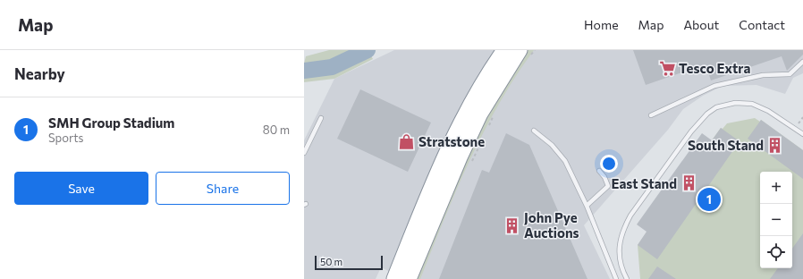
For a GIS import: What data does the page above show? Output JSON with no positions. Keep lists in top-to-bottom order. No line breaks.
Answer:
{"places":{"supermarket":["Tesco Extra"],"shop":["Stratstone"],"building":["South Stand","East Stand","John Pye Auctions"]},"scale_bar":"50 m","page":{"header":"Map","nav":["Home","Map","About","Contact"],"heading":"Nearby","list":[{"mark":"1","name":"SMH Group Stadium","note":"Sports","value":"80 m"}],"buttons":["Save","Share"],"map_buttons":["+","−"],"pins":"1","scale":"50 m"}}
